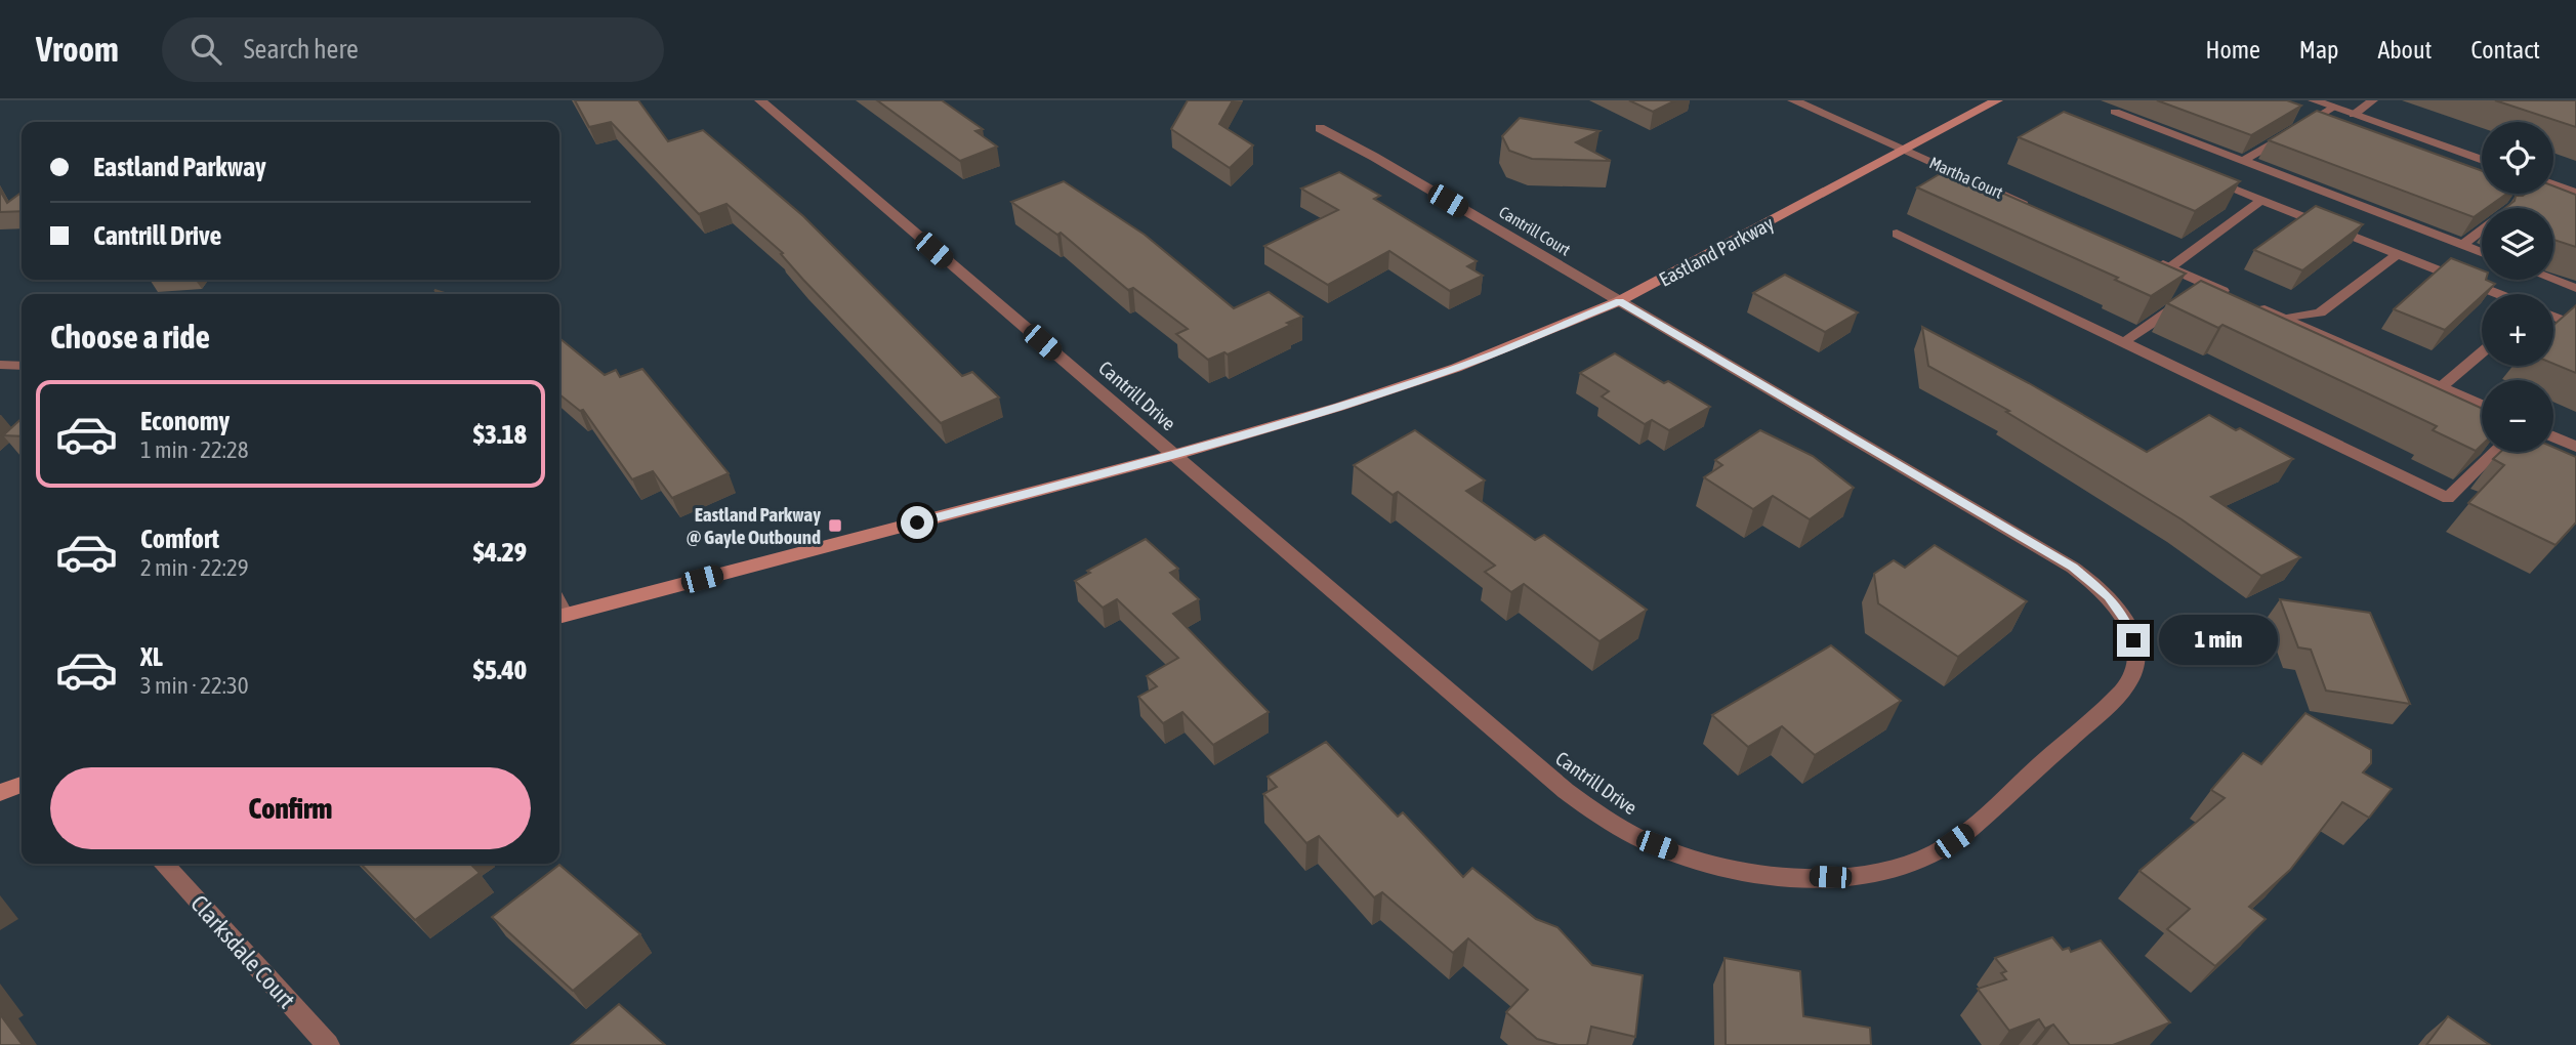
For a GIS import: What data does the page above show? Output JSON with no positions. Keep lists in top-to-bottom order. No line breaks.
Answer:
{"streets":{"street":["Martha Court","Cantrill Court","Eastland Parkway","Cantrill Drive","Clarksdale Court"]},"crossings":[["Martha Court","Eastland Parkway"],["Cantrill Court","Eastland Parkway"],["Cantrill Court","Cantrill Drive"],["Eastland Parkway","Cantrill Drive"]],"places":{"transit":["Eastland Parkway @ Gayle Outbound"]},"page":{"header":"Vroom","search":"Search here","nav":["Home","Map","About","Contact"],"map_buttons":["+","−"],"banner":["Eastland Parkway","Cantrill Drive"],"heading":"Choose a ride","list":[{"name":"Economy","note":"1 min · 22:28","value":"$3.18"},{"name":"Comfort","note":"2 min · 22:29","value":"$4.29"},{"name":"XL","note":"3 min · 22:30","value":"$5.40"}],"bubble":"1 min","buttons":"Confirm"}}
